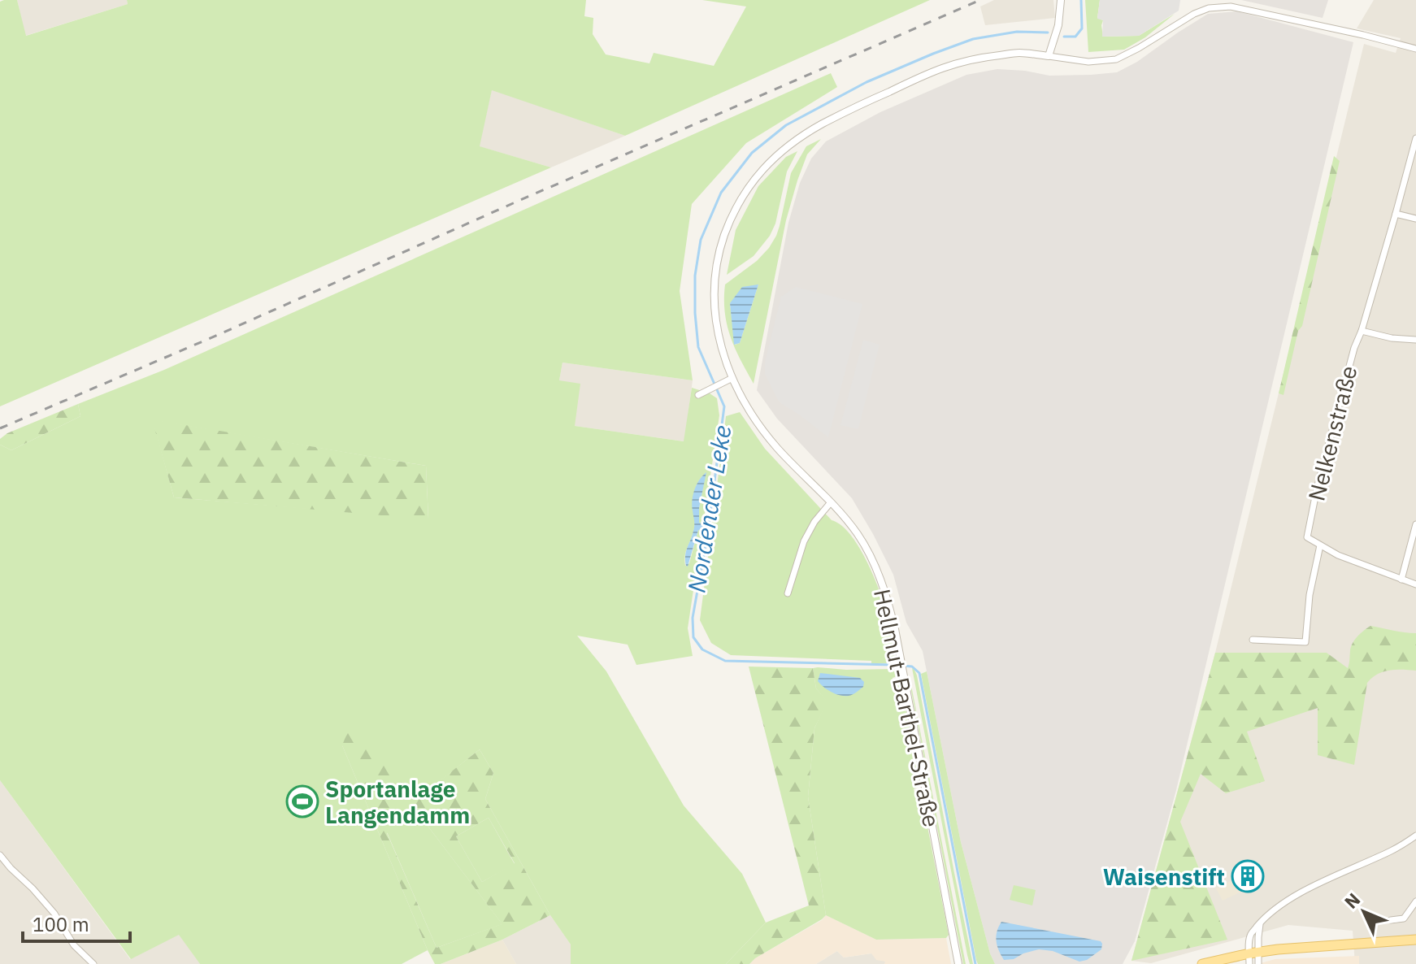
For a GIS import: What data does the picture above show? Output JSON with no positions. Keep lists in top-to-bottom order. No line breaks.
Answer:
{"streets":{"street":["Nelkenstraße","Hellmut-Barthel-Straße"]},"water":["Nordender Leke"],"places":{"sports":["Sportanlage Langendamm"],"building":["Waisenstift"]},"scale_bar":"100 m","north":"top left"}
